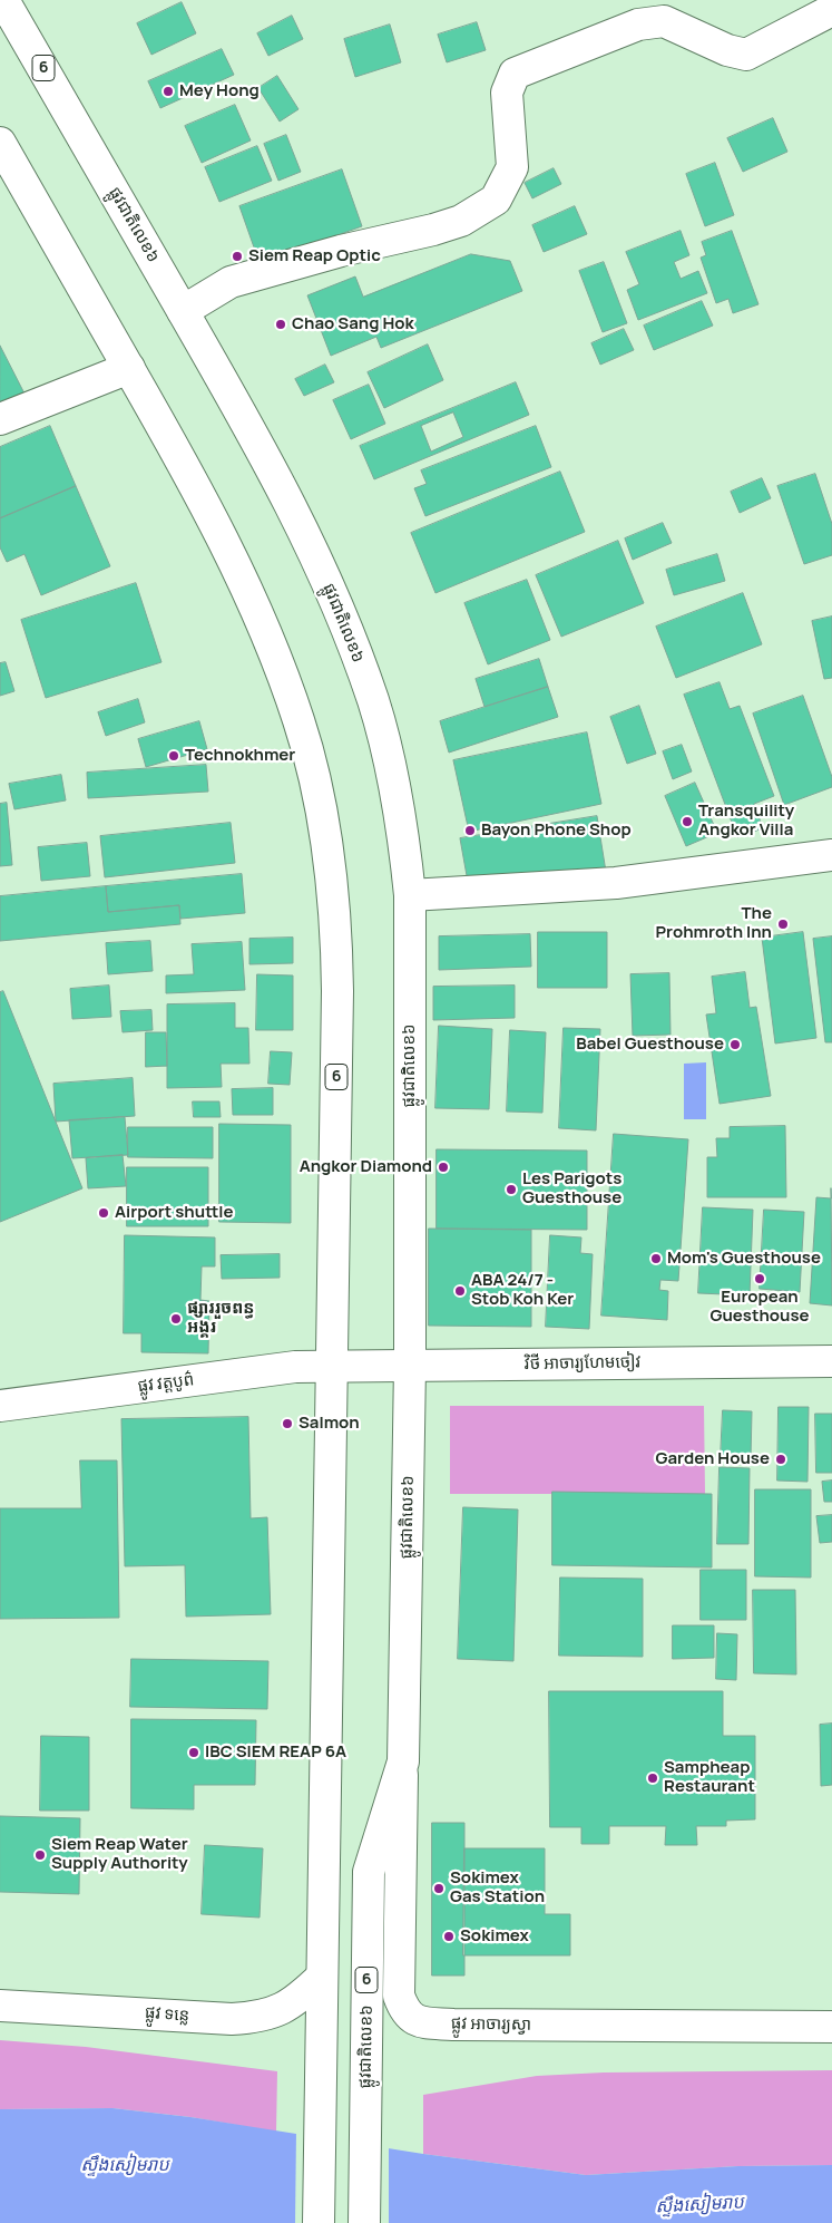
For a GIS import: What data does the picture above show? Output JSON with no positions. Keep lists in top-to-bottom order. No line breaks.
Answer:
{"streets":{"main road":["6","ផ្លូវជាតិលេខ៦","វិថី អាចារ្យហែមចៀវ","ផ្លូវ វត្តបូព៌","ផ្លូវ ទន្លេ","ផ្លូវ អាចារ្យស្វា"]},"crossings":[["6","វិថី អាចារ្យហែមចៀវ"],["6","ផ្លូវ វត្តបូព៌"],["6","ផ្លូវ ទន្លេ"],["ផ្លូវជាតិលេខ៦","វិថី អាចារ្យហែមចៀវ"],["ផ្លូវជាតិលេខ៦","ផ្លូវ អាចារ្យស្វា"],["វិថី អាចារ្យហែមចៀវ","ផ្លូវ វត្តបូព៌"]],"water":["ស្ទឹងសៀមរាប"],"places":["Mey Hong","Siem Reap Optic","Chao Sang Hok","Technokhmer","Transquility Angkor Villa","Bayon Phone Shop","The Prohmroth Inn","Babel Guesthouse","Angkor Diamond","Les Parigots Guesthouse","Airport shuttle","Mom's Guesthouse","European Guesthouse","ABA 24/7 - Stob Koh Ker","ផ្សាររួចពន្ធ អង្គរ","Salmon","Garden House","IBC SIEM REAP 6A","Sampheap Restaurant","Siem Reap Water Supply Authority","Sokimex Gas Station","Sokimex"]}
